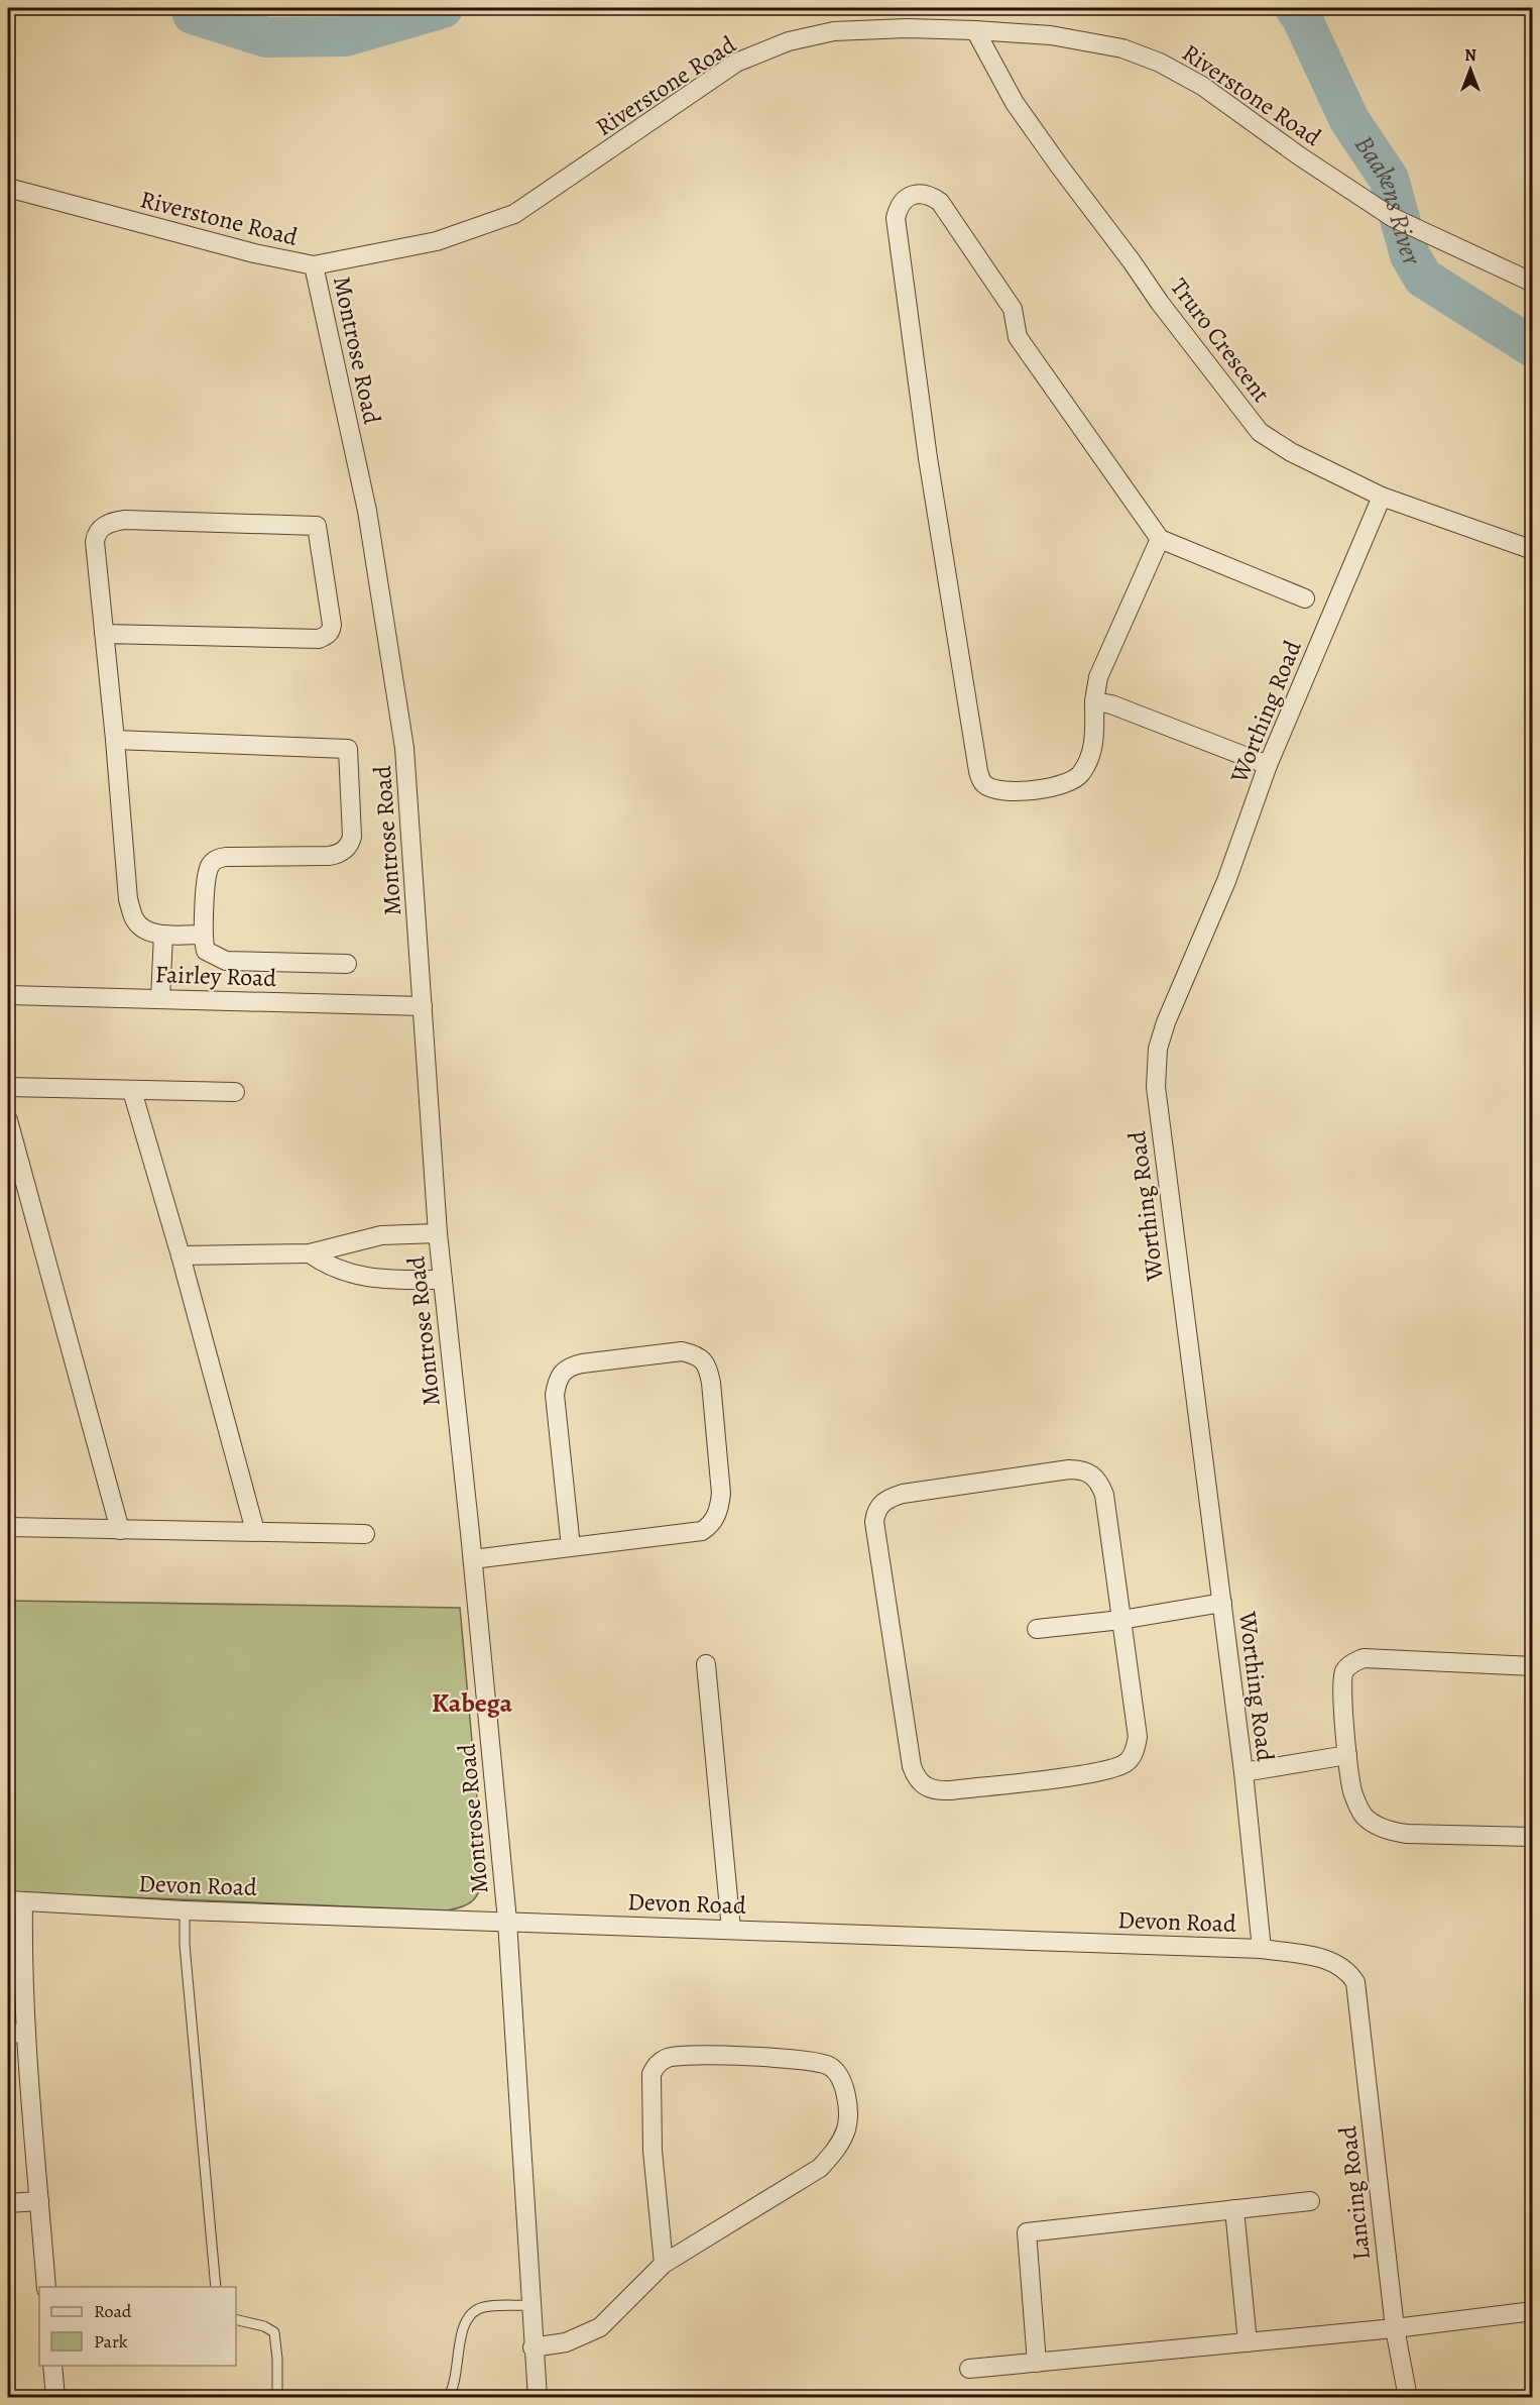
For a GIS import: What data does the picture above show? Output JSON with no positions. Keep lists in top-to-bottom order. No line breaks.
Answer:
{"streets":{"street":["Riverstone Road","Truro Crescent","Montrose Road","Worthing Road","Fairley Road","Devon Road","Lancing Road"]},"crossings":[["Riverstone Road","Truro Crescent"],["Riverstone Road","Montrose Road"],["Truro Crescent","Worthing Road"],["Montrose Road","Fairley Road"],["Montrose Road","Devon Road"],["Worthing Road","Devon Road"],["Devon Road","Lancing Road"]],"districts":["Kabega"],"water":["Baakens River"],"legend":["Road","Park"],"north":"top"}
